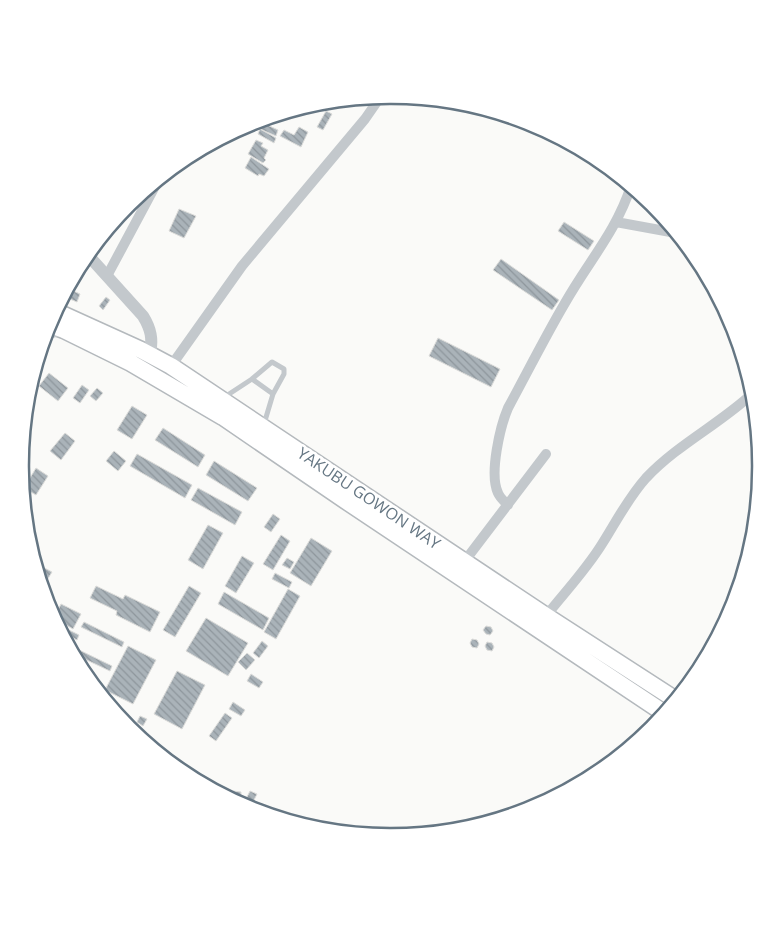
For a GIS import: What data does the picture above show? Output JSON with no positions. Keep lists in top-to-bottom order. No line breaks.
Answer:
{"streets":{"highway":["YAKUBU GOWON WAY"]}}
